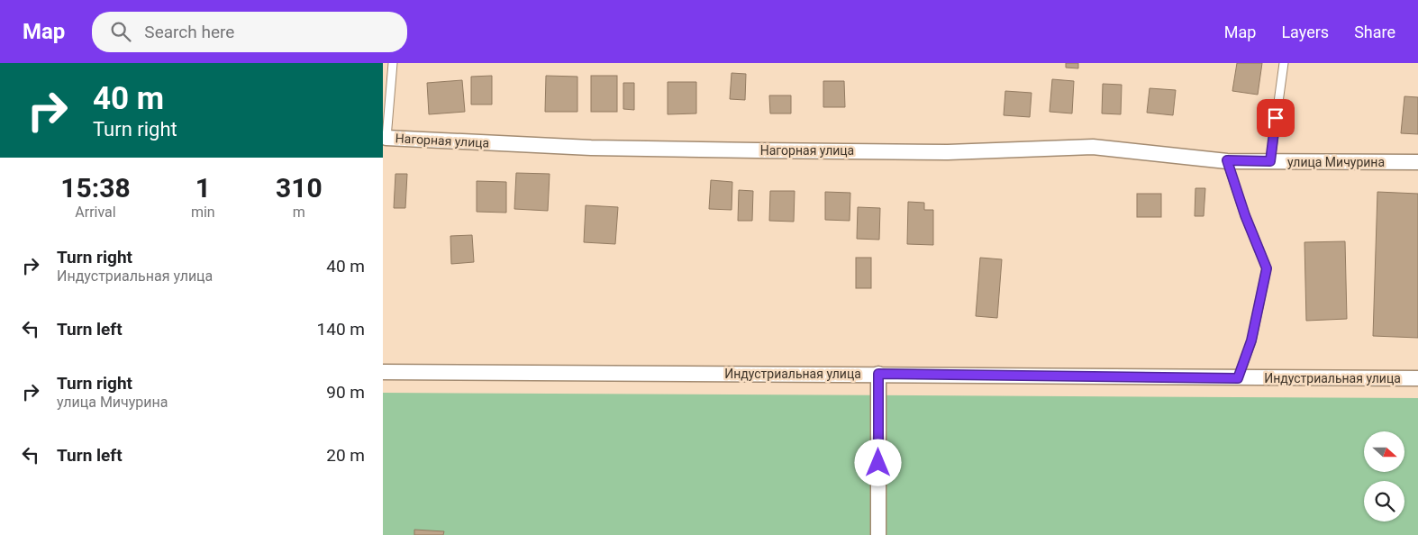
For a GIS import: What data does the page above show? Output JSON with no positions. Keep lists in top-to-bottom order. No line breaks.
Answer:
{"streets":{"street":["Нагорная улица","улица Мичурина","Индустриальная улица"]},"crossings":[["Нагорная улица","улица Мичурина"]],"north":"right","page":{"header":"Map","search":"Search here","nav":["Map","Layers","Share"],"turn":["40 m","Turn right"],"eta":["15:38","Arrival","1","min","310","m"],"list":[{"name":"Turn right","note":"Индустриальная улица","value":"40 m"},{"name":"Turn left","value":"140 m"},{"name":"Turn right","note":"улица Мичурина","value":"90 m"},{"name":"Turn left","value":"20 m"}]}}
